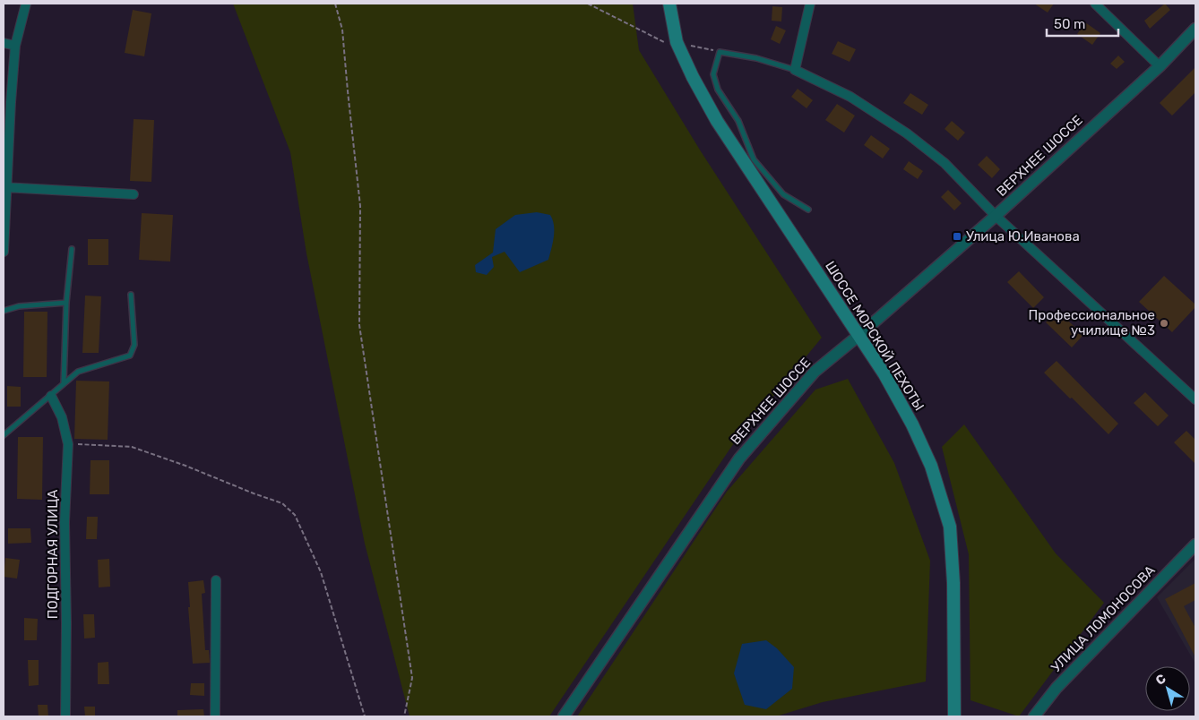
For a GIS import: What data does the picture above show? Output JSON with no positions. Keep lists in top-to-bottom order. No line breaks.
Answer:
{"streets":{"main road":["ШОССЕ МОРСКОЙ ПЕХОТЫ"],"street":["ВЕРХНЕЕ ШОССЕ","ПОДГОРНАЯ УЛИЦА","УЛИЦА ЛОМОНОСОВА"]},"crossings":[["ВЕРХНЕЕ ШОССЕ","ШОССЕ МОРСКОЙ ПЕХОТЫ"]],"places":{"transit":["Улица Ю.Иванова"],"other":["Профессиональное училище №3"]},"scale_bar":"50 m","north":"top left"}
